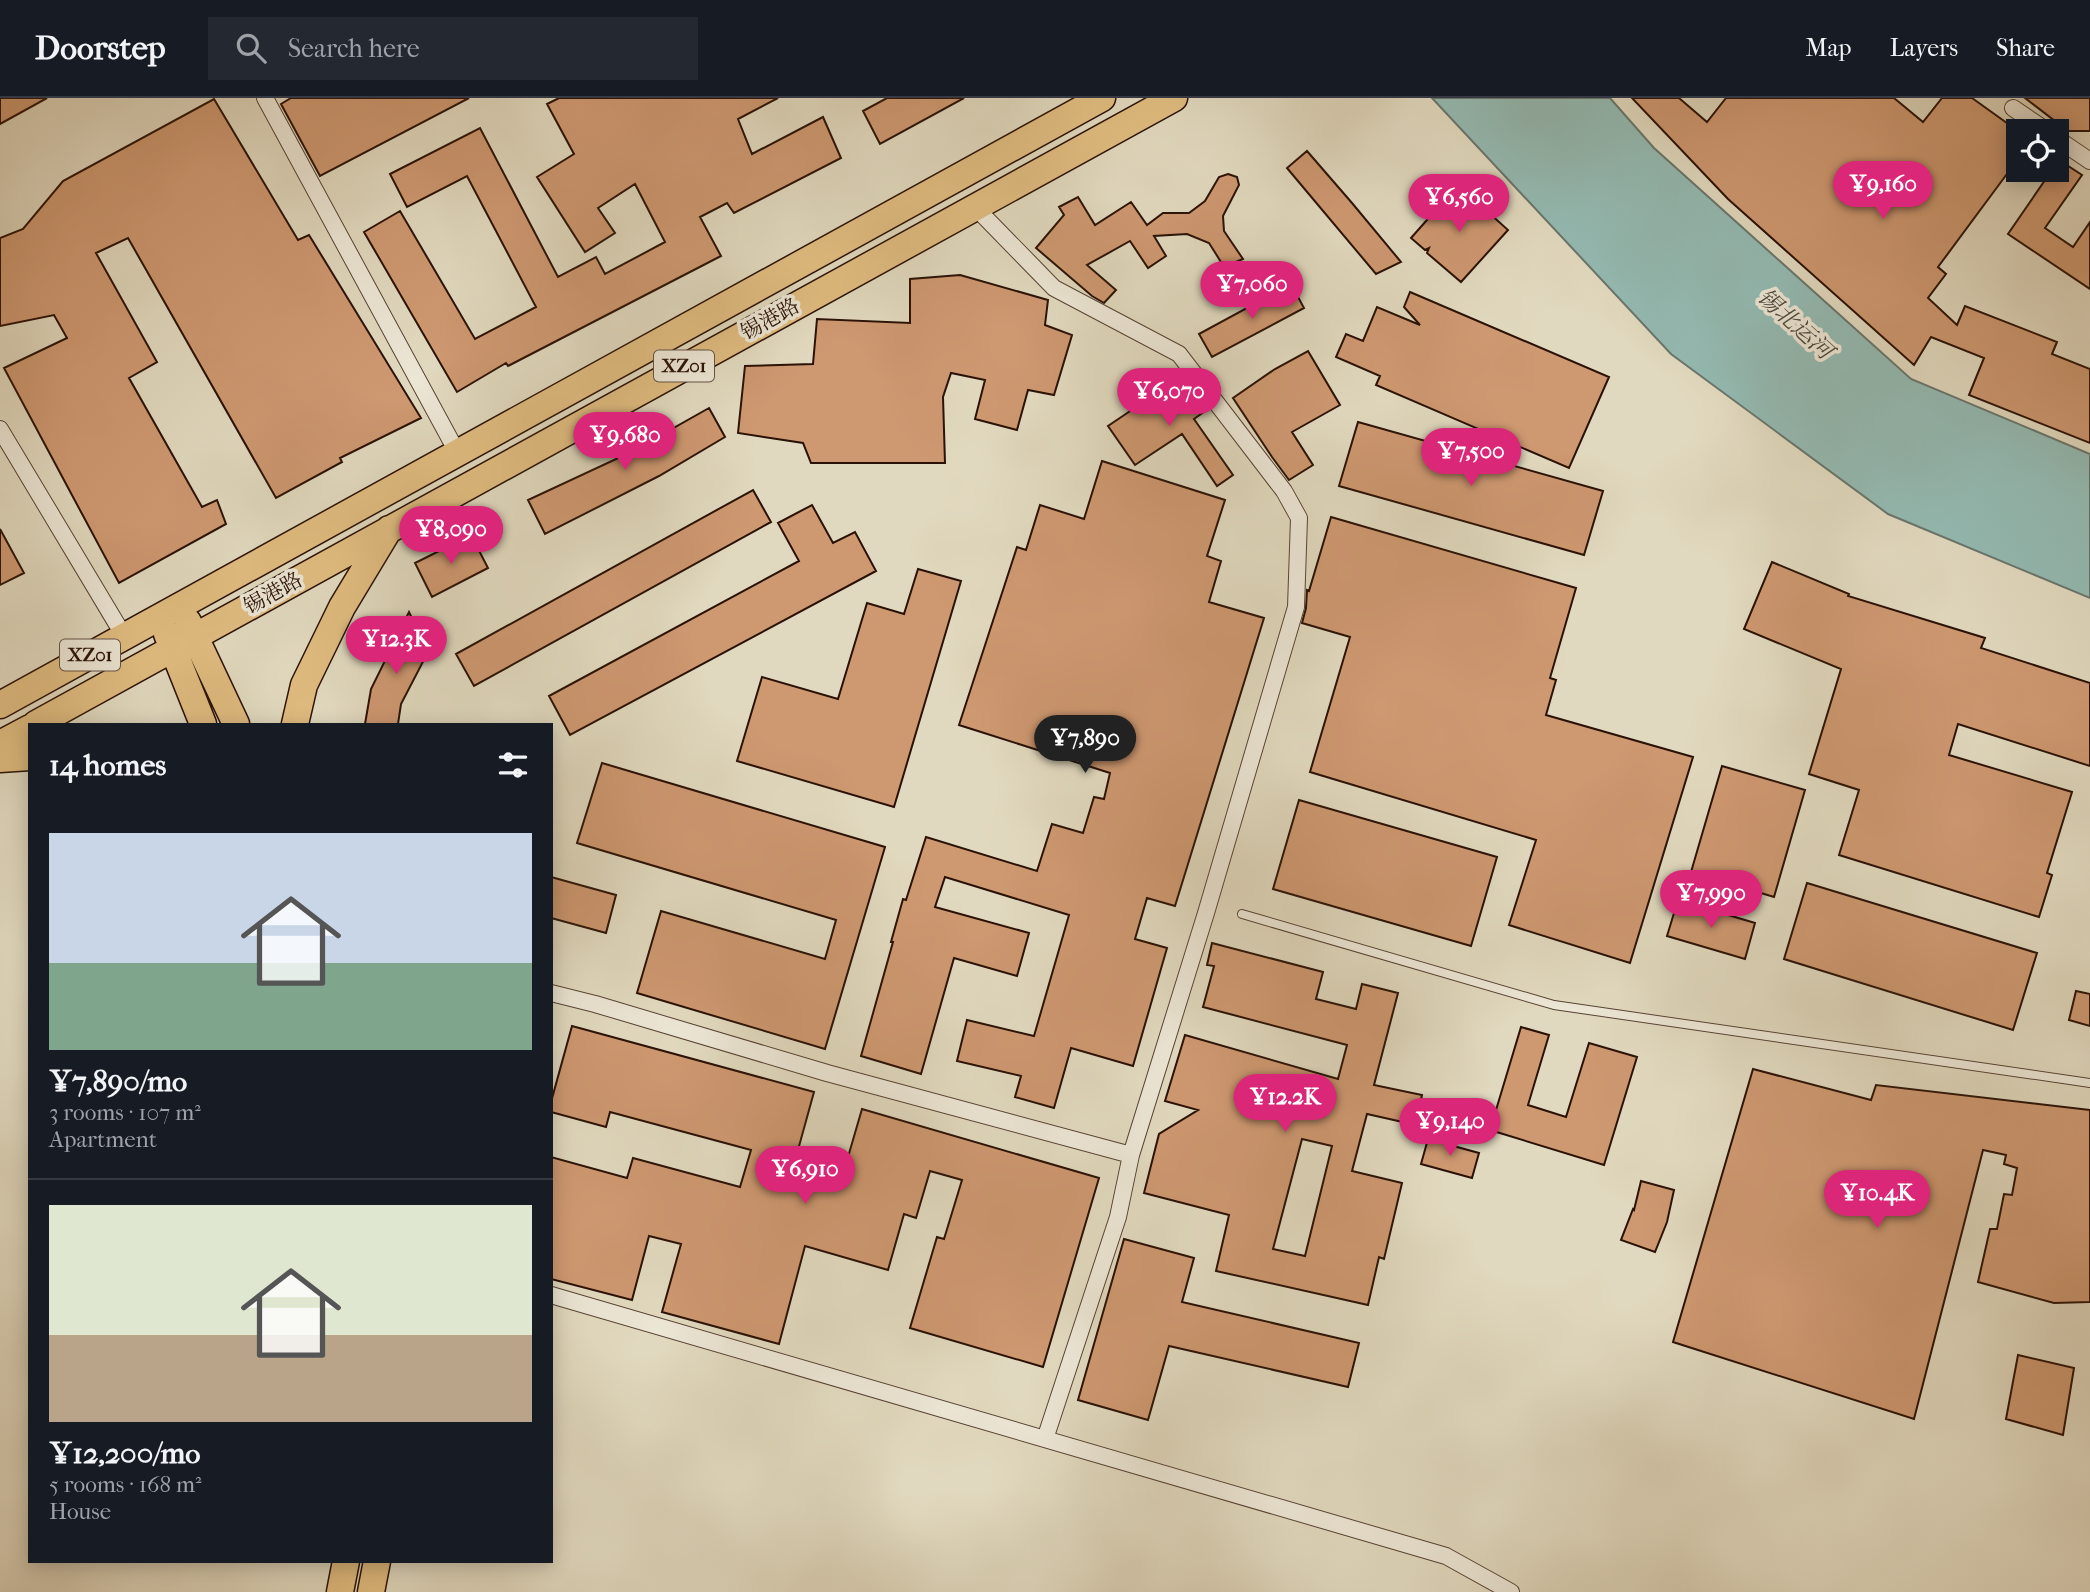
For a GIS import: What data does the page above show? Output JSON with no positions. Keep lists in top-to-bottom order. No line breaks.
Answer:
{"streets":{"main road":["锡港路","XZ01"]},"water":["锡北运河"],"page":{"header":"Doorstep","search":"Search here","nav":["Map","Layers","Share"],"price":["¥9,160","¥6,560","¥7,060","¥6,070","¥9,680","¥7,500","¥8,090","¥12.3K","¥7,890","¥7,990","¥12.2K","¥9,140","¥6,910","¥10.4K"],"heading":"14 homes","list":[{"name":"¥7,890/mo","note":"3 rooms · 107 m² · Apartment"},{"name":"¥12,200/mo","note":"5 rooms · 168 m² · House"}]}}
